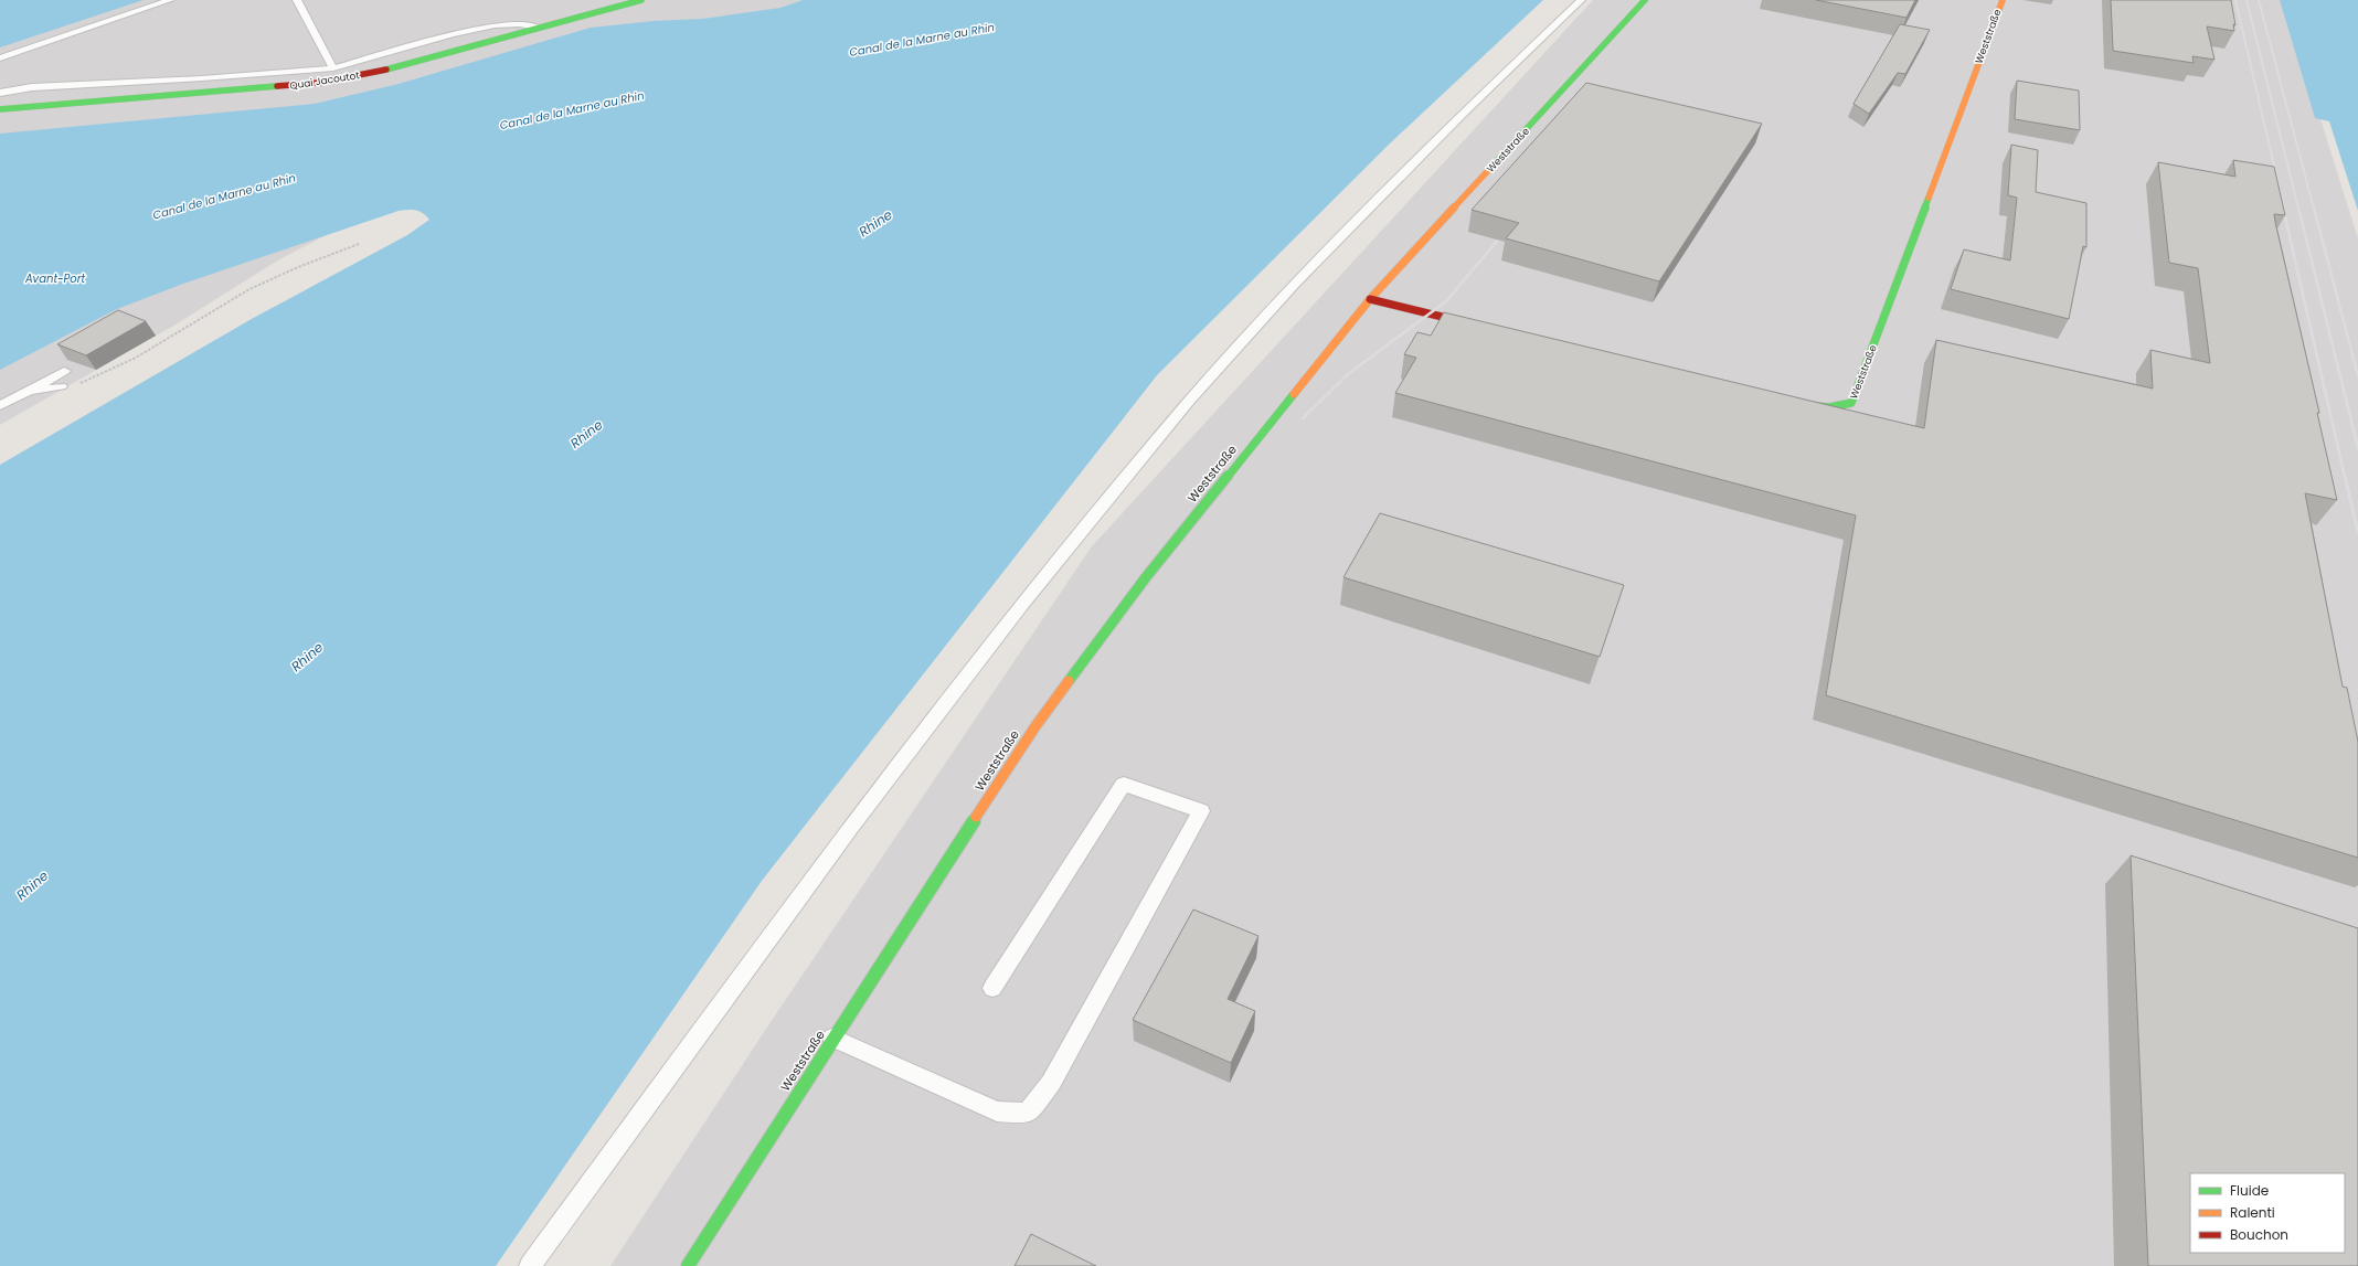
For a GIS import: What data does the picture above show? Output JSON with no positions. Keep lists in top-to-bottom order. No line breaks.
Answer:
{"streets":{"street":["Weststraße","Quai Jacoutot"]},"water":["Canal de la Marne au Rhin","Rhine","Avant-Port"],"legend":["Fluide","Ralenti","Bouchon"]}
